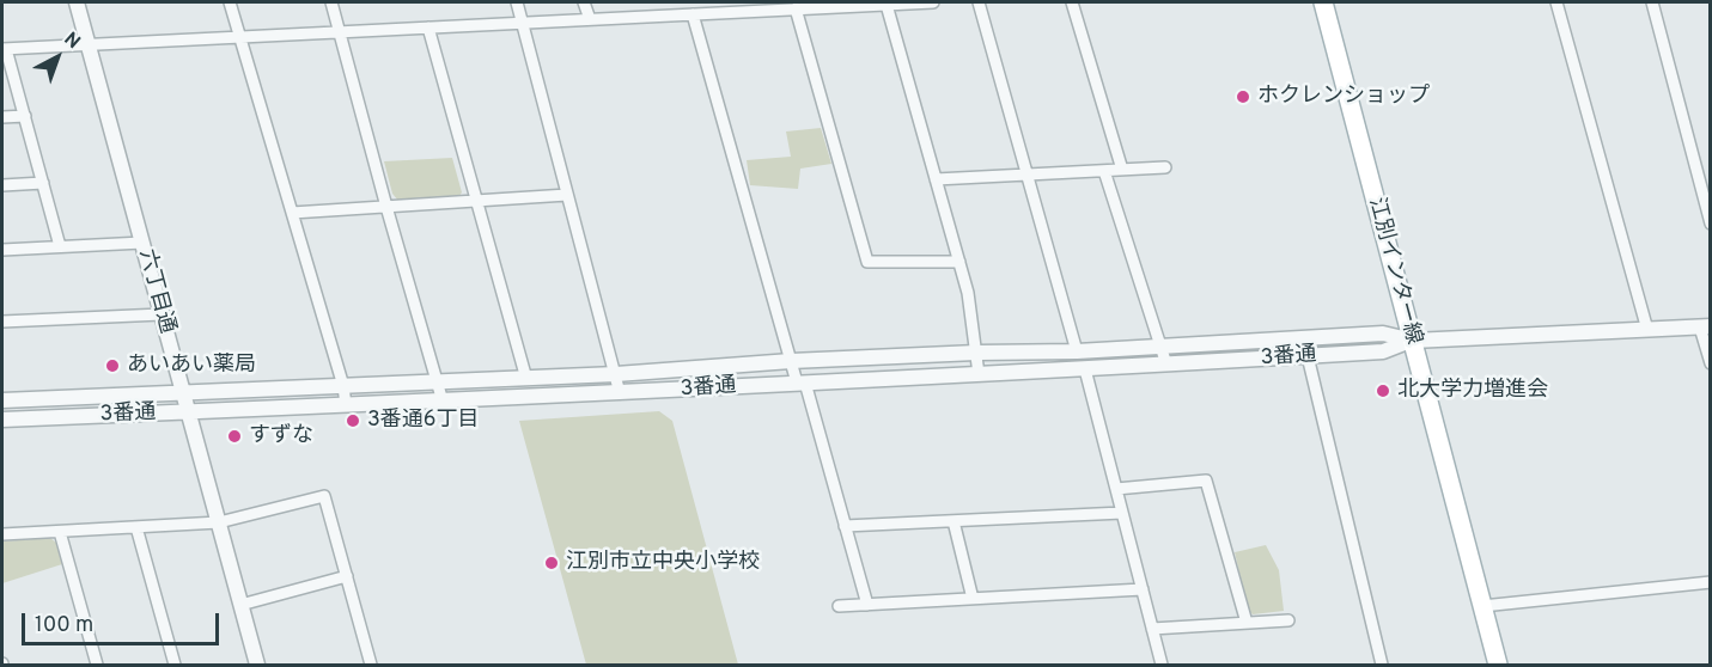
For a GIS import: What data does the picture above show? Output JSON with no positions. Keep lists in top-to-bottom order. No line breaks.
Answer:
{"streets":{"main road":["江別インター線"],"street":["六丁目通","3番通"]},"crossings":[["江別インター線","3番通"],["六丁目通","3番通"]],"places":["ホクレンショップ","あいあい薬局","北大学力増進会","3番通6丁目","すずな","江別市立中央小学校"],"scale_bar":"100 m","north":"top right"}
